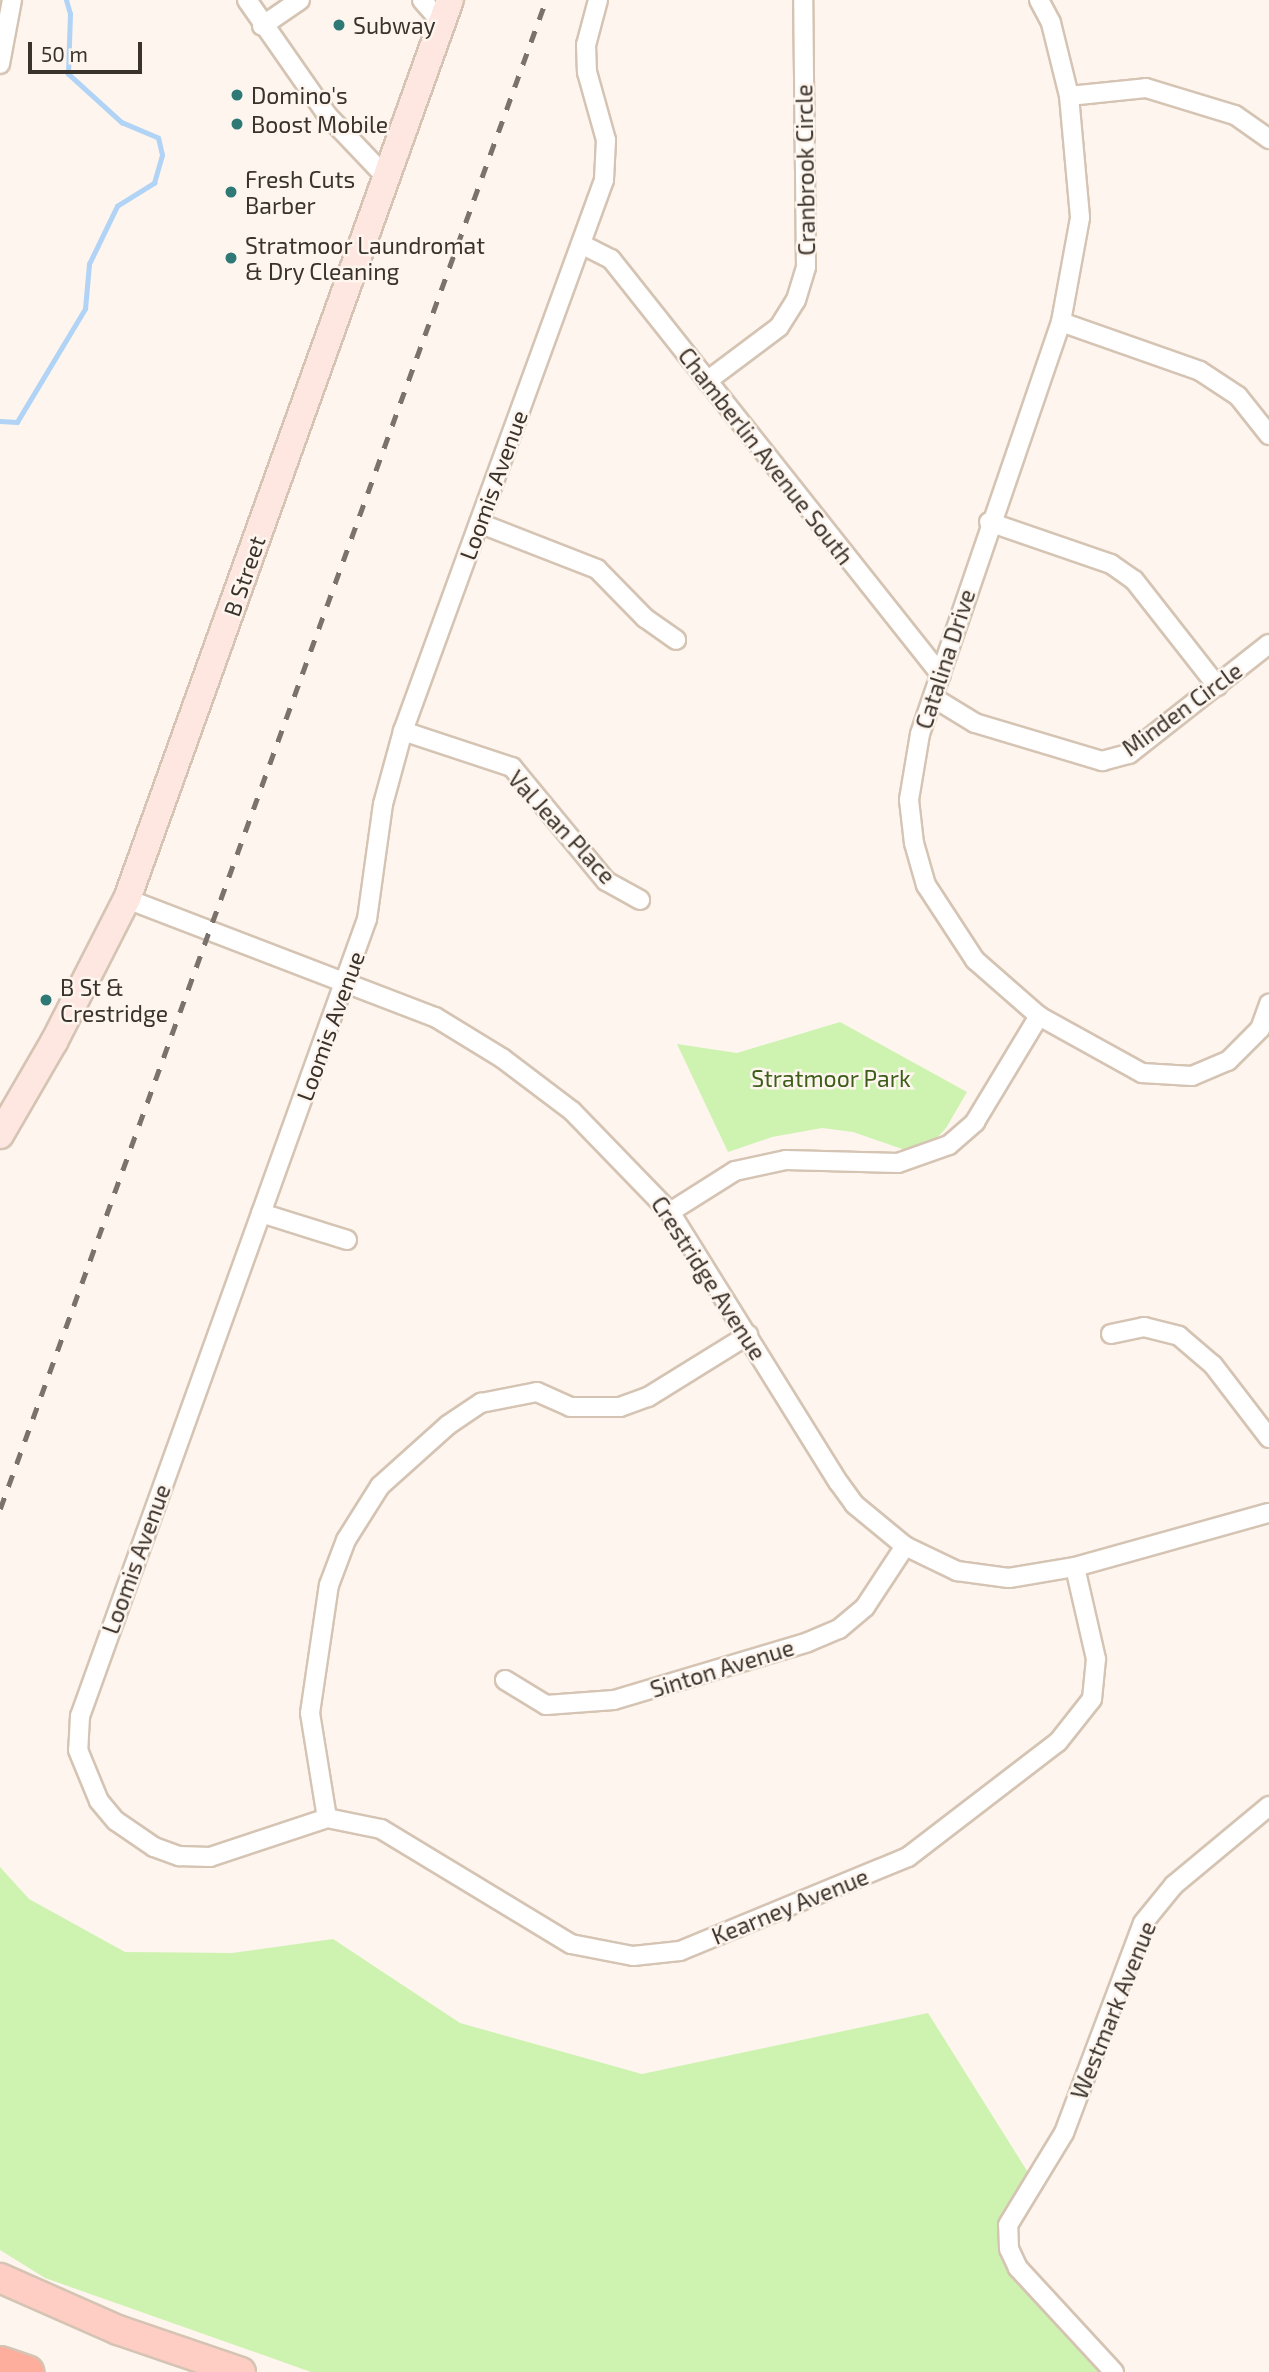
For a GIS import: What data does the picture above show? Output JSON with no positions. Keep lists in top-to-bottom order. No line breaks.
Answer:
{"streets":{"main road":["B Street"],"street":["Cranbrook Circle","Chamberlin Avenue South","Loomis Avenue","Catalina Drive","Minden Circle","Val Jean Place","Crestridge Avenue","Sinton Avenue","Kearney Avenue","Westmark Avenue"]},"crossings":[["Cranbrook Circle","Chamberlin Avenue South"],["Chamberlin Avenue South","Loomis Avenue"],["Chamberlin Avenue South","Catalina Drive"],["Loomis Avenue","Val Jean Place"],["Loomis Avenue","Crestridge Avenue"],["Loomis Avenue","Kearney Avenue"],["B Street","Crestridge Avenue"],["Catalina Drive","Minden Circle"],["Crestridge Avenue","Sinton Avenue"],["Crestridge Avenue","Kearney Avenue"]],"parks":["Stratmoor Park"],"places":["Subway","Domino's","Boost Mobile","Fresh Cuts Barber","Stratmoor Laundromat & Dry Cleaning","B St & Crestridge"],"scale_bar":"50 m"}
